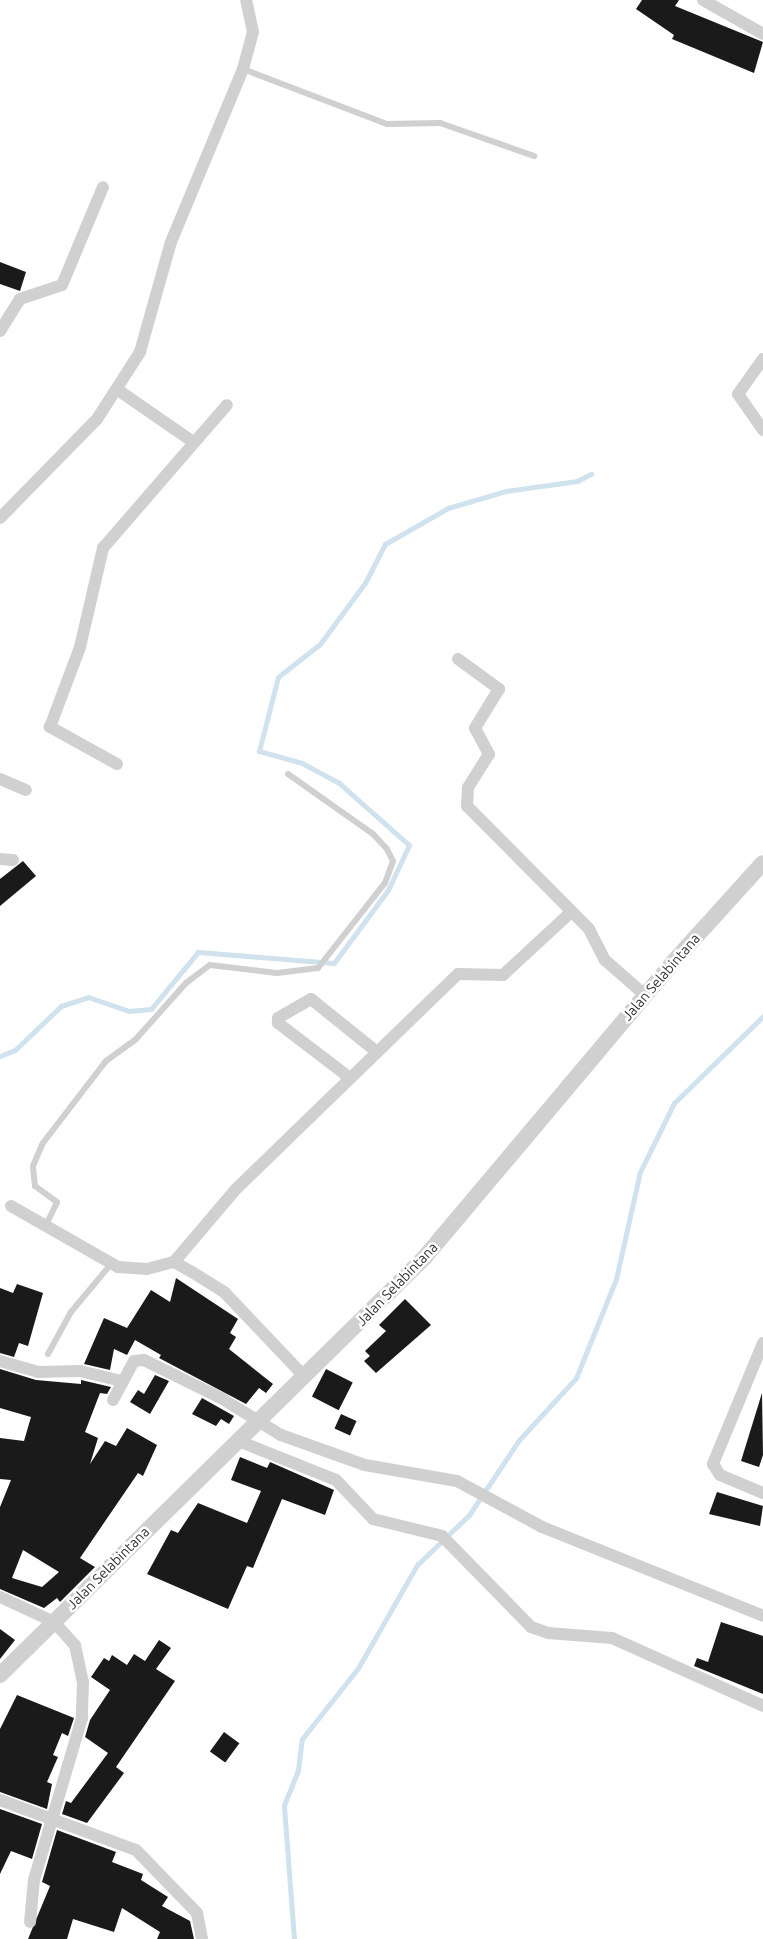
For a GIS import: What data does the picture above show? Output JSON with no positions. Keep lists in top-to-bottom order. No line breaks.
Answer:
{"streets":{"street":["Jalan Selabintana"]}}
